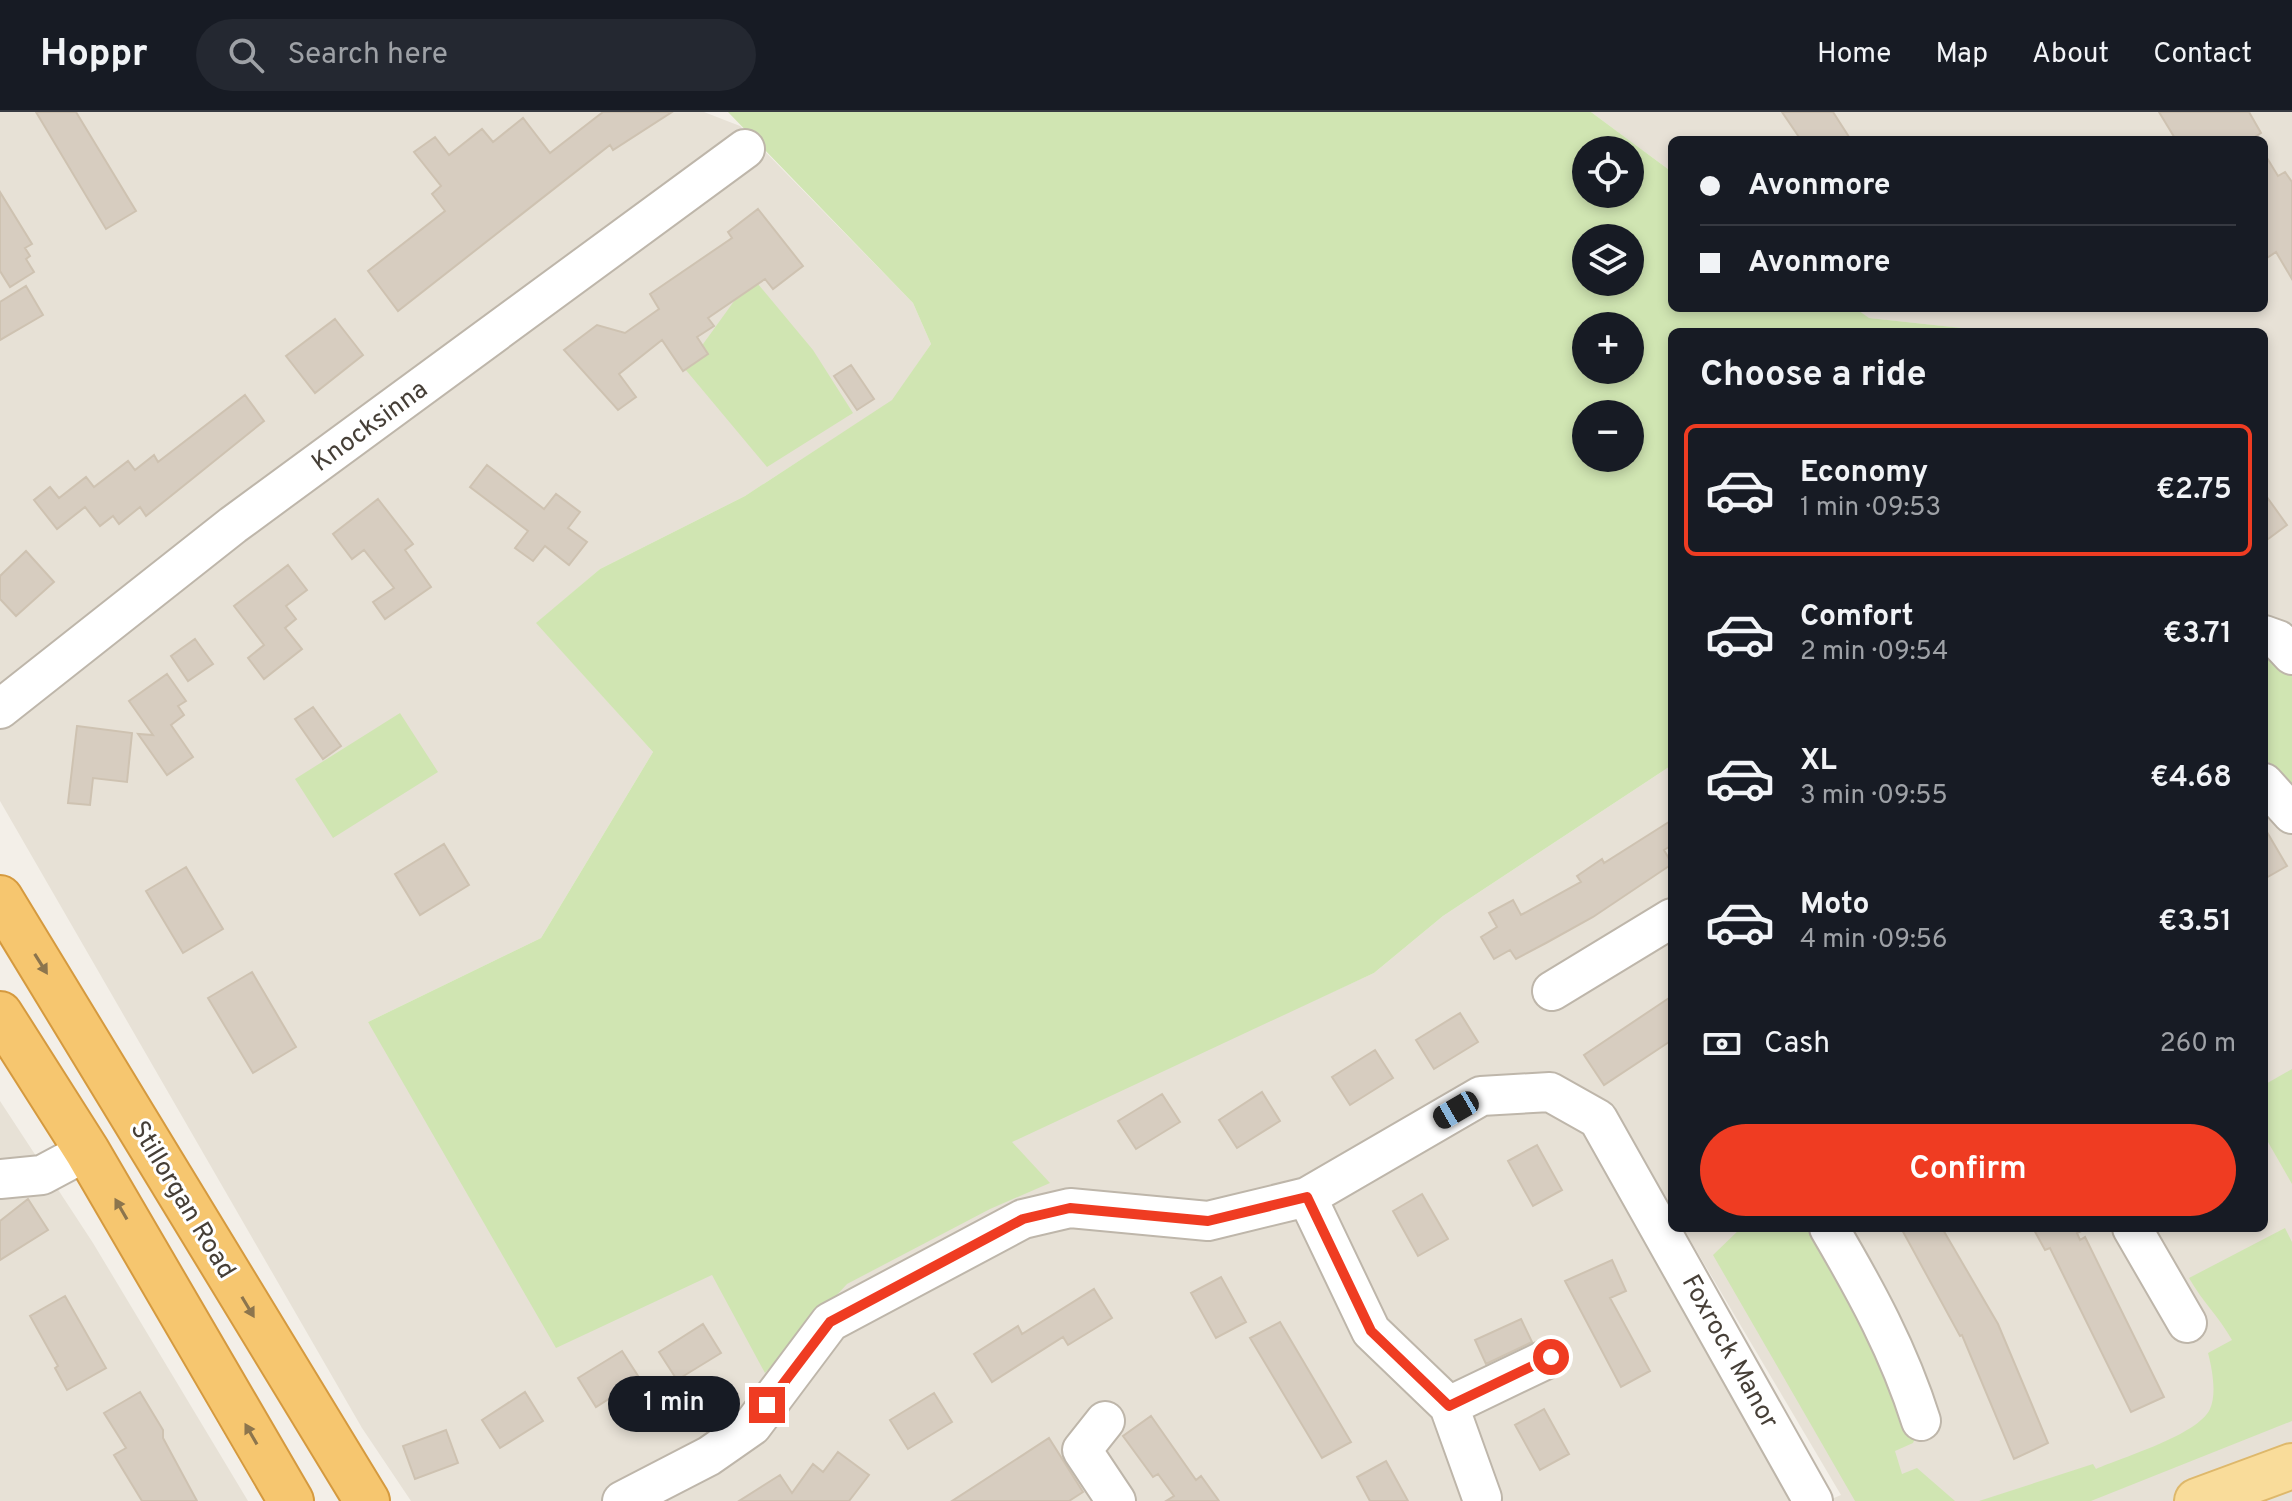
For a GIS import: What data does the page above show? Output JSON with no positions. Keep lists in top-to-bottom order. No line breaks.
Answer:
{"streets":{"highway":["Stillorgan Road"],"street":["Knocksinna","Foxrock Manor"]},"page":{"header":"Hoppr","search":"Search here","nav":["Home","Map","About","Contact"],"map_buttons":["+","−"],"banner":["Avonmore","Avonmore"],"heading":"Choose a ride","list":[{"name":"Economy","note":"1 min · 09:53","value":"€2.75"},{"name":"Comfort","note":"2 min · 09:54","value":"€3.71"},{"name":"XL","note":"3 min · 09:55","value":"€4.68"},{"name":"Moto","note":"4 min · 09:56","value":"€3.51"}],"pay":["Cash","260 m"],"buttons":"Confirm","bubble":"1 min"}}
